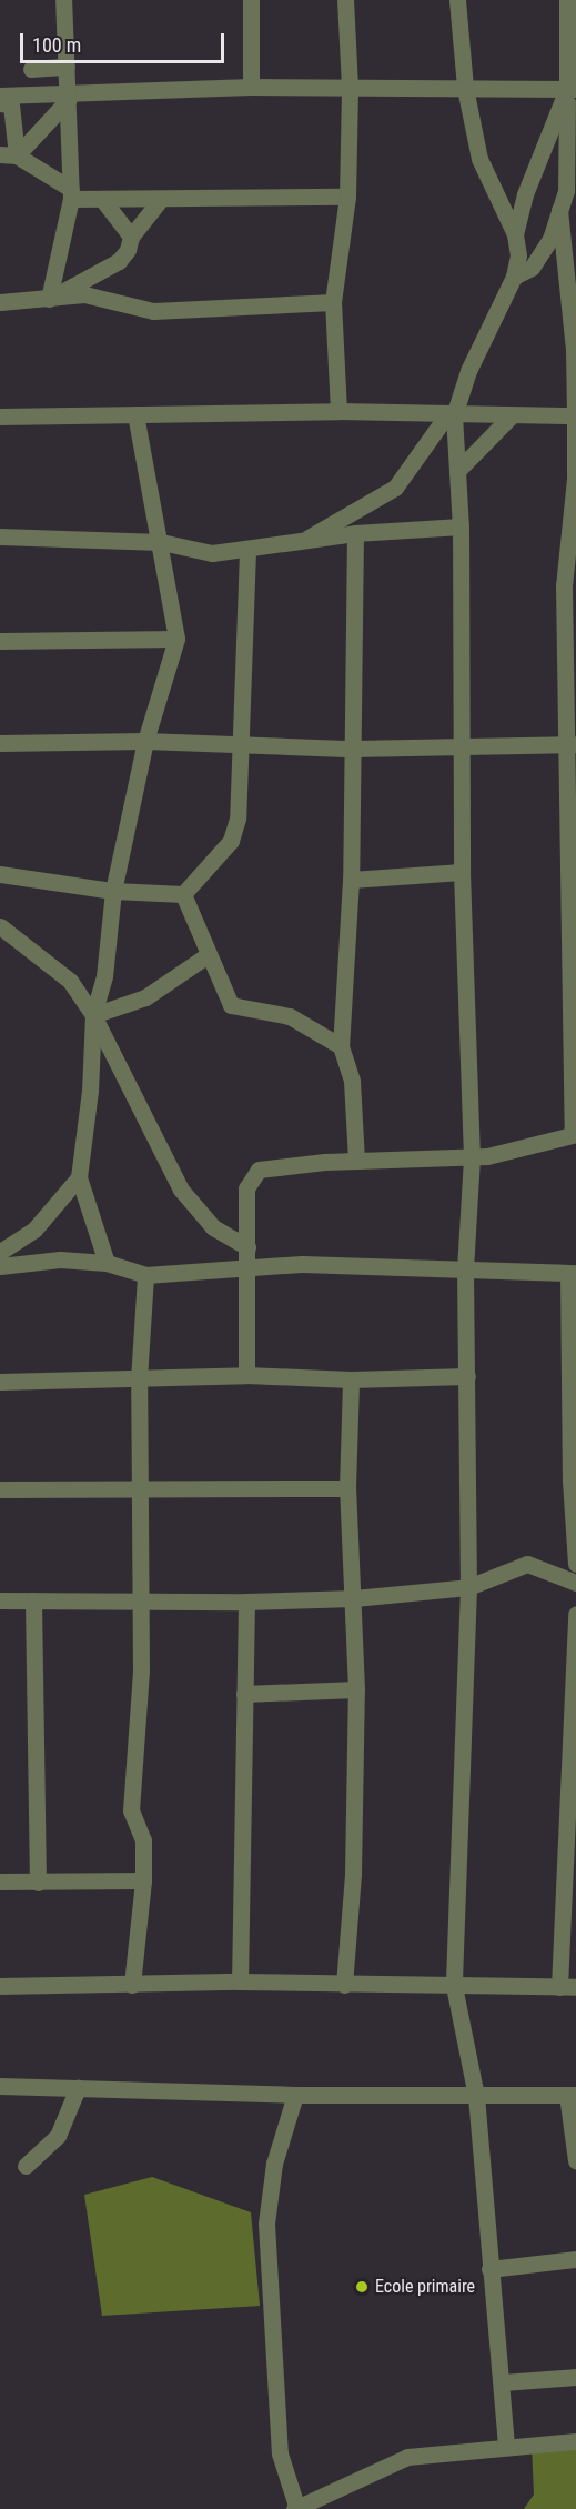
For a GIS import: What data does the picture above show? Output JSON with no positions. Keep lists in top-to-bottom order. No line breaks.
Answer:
{"places":["Ecole primaire"],"scale_bar":"100 m"}
